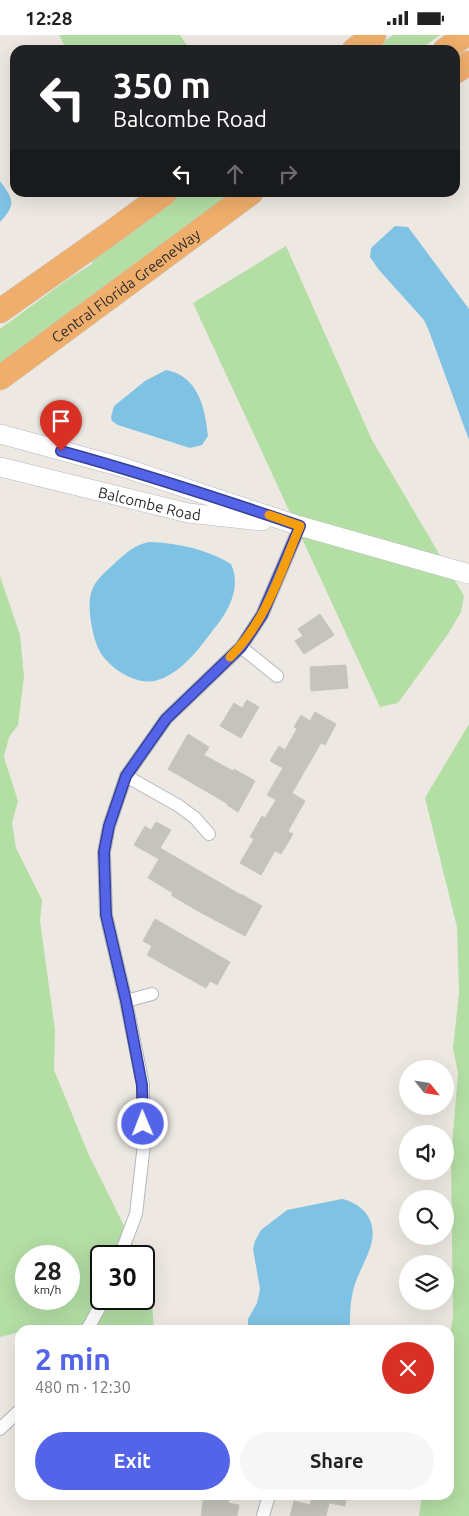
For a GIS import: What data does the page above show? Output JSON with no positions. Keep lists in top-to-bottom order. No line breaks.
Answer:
{"streets":{"highway":["Central Florida GreeneWay"],"street":["Balcombe Road"]},"north":"bottom right","page":{"status":"12:28","turn":["350 m","Balcombe Road"],"speed":"28 km/h","limit":"30","heading":["2 min","480 m · 12:30"],"buttons":["Exit","Share"]}}
